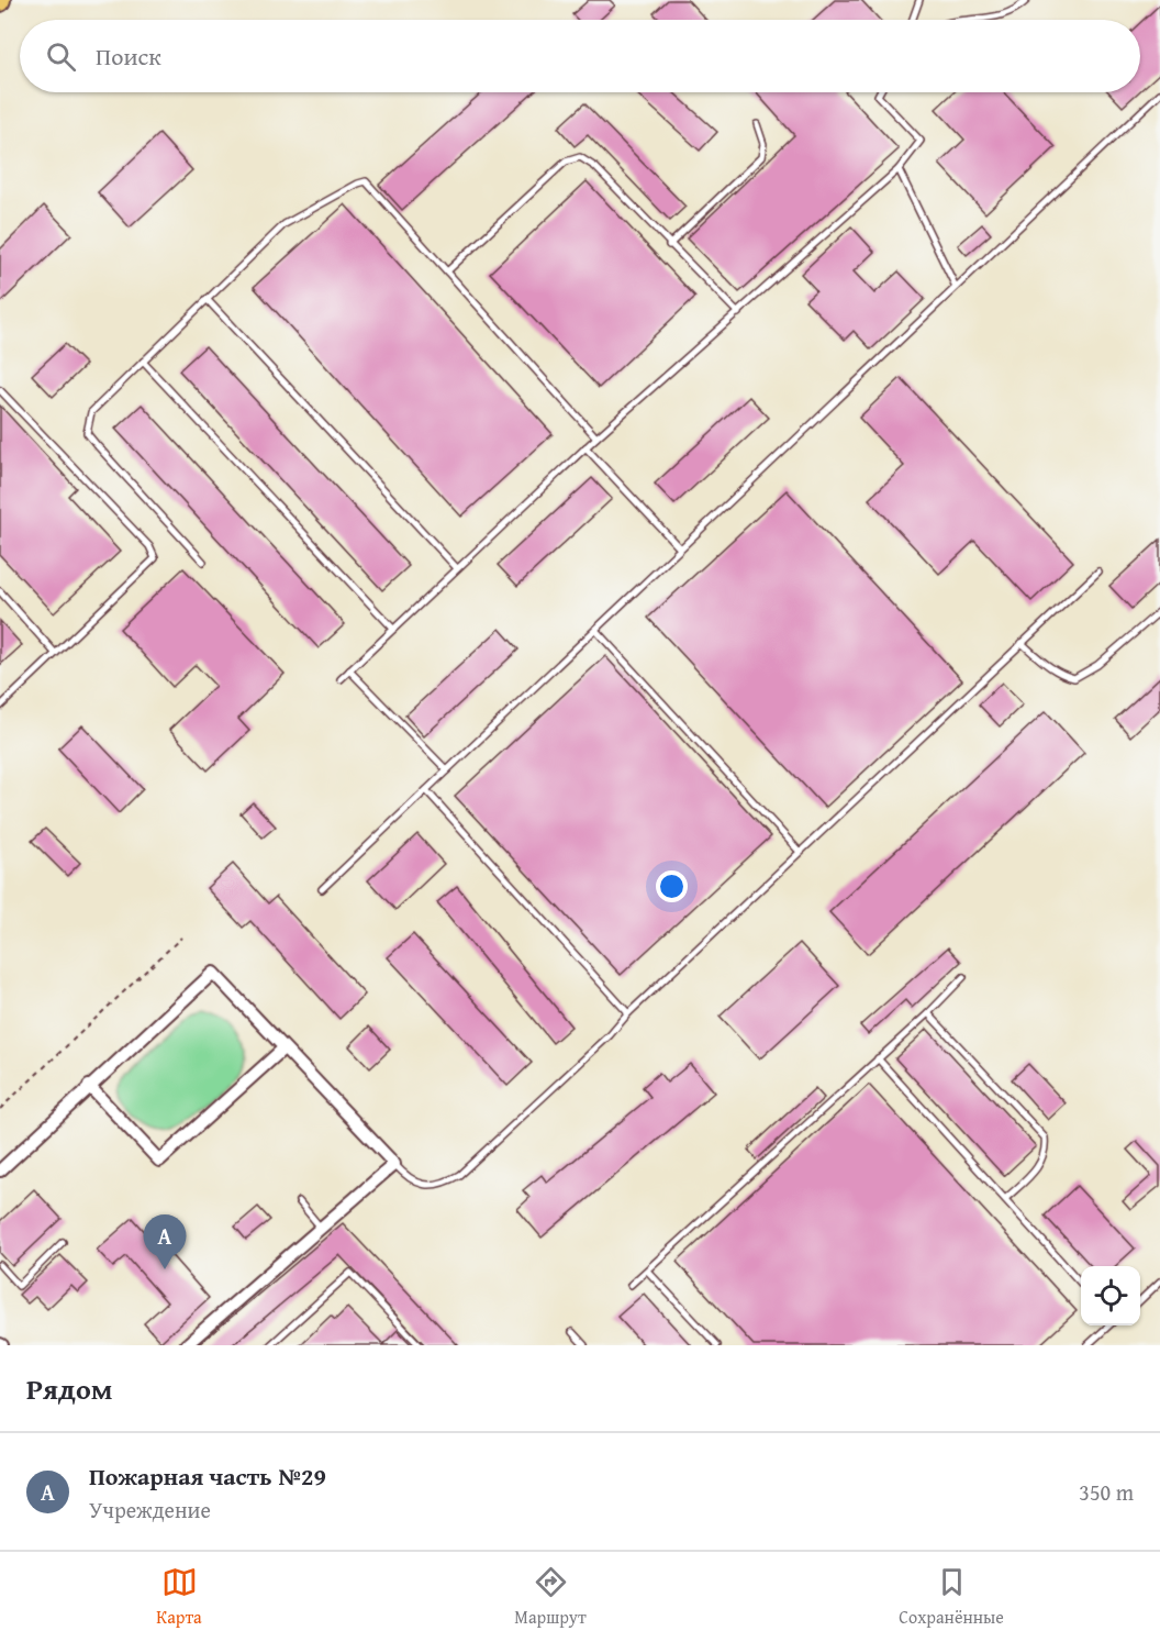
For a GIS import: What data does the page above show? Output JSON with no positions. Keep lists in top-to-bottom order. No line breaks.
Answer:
{"page":{"search":"Поиск","pins":"A","heading":"Рядом","list":[{"mark":"A","name":"Пожарная часть №29","note":"Учреждение","value":"350 m"}],"nav":["Карта","Маршрут","Сохранённые"]}}
